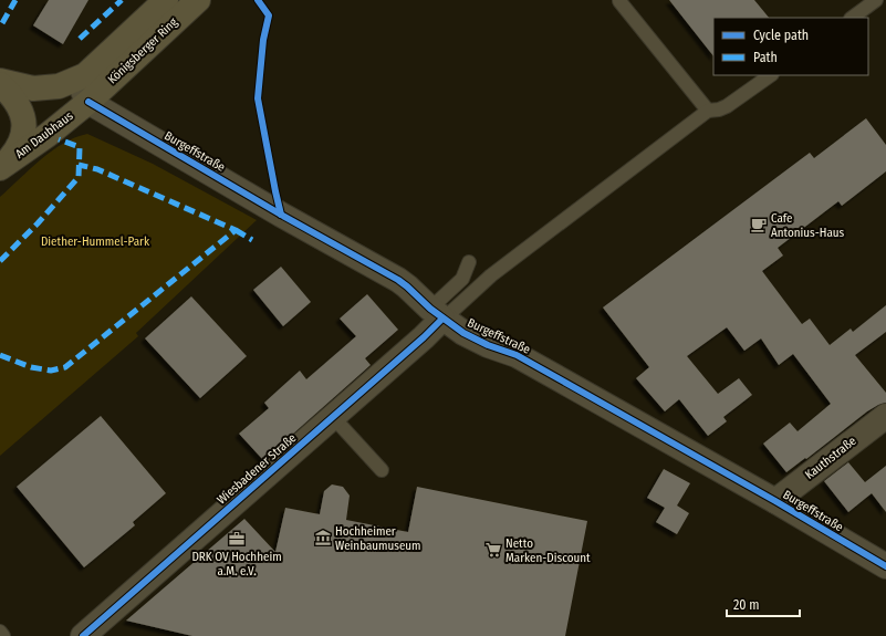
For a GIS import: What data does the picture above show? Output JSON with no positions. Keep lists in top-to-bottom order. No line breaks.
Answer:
{"streets":{"main road":["Königsberger Ring","Am Daubhaus"],"street":["Burgeffstraße","Kauthstraße","Wiesbadener Straße"]},"crossings":[["Königsberger Ring","Am Daubhaus"],["Königsberger Ring","Burgeffstraße"],["Am Daubhaus","Burgeffstraße"],["Burgeffstraße","Kauthstraße"],["Burgeffstraße","Wiesbadener Straße"]],"parks":["Diether-Hummel-Park"],"places":{"cafe":["Cafe Antonius-Haus"],"museum":["Hochheimer Weinbaumuseum"],"office":["DRK OV Hochheim a.M. e.V."],"supermarket":["Netto Marken-Discount"]},"legend":["Cycle path","Path"],"scale_bar":"20 m"}
